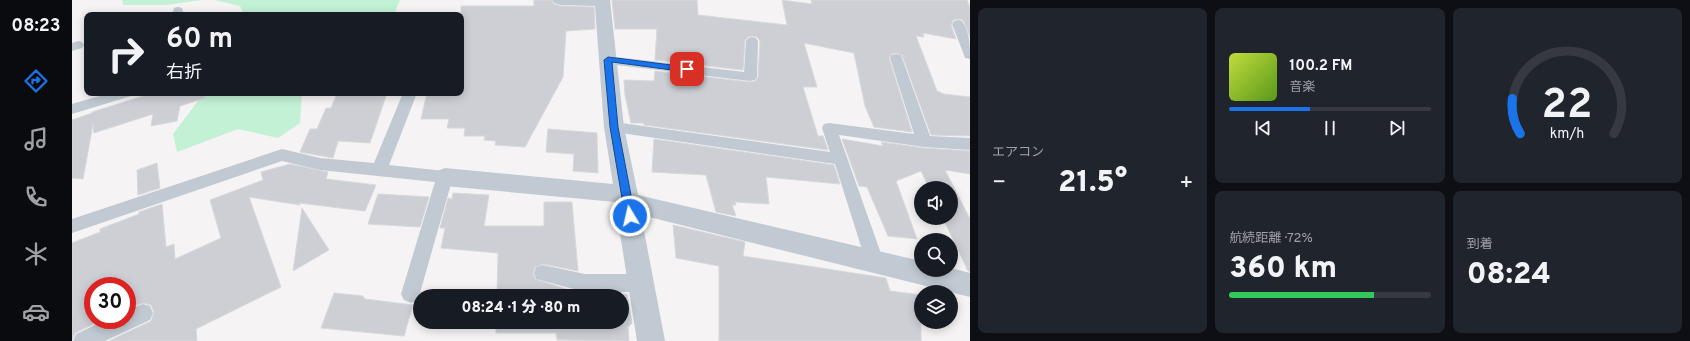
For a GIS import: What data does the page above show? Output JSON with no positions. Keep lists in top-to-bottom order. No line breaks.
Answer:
{"page":{"tabs":"08:23","tile":["エアコン",["航続距離 · 72%","360 km"],["到着","08:24"]],"turn":["60 m","右折"],"song":["100.2 FM","音楽"],"heat":["−","21.5°","+"],"limit":"30","trip":"08:24 · 1 分 · 80 m","gauge":["22","km/h"]}}
